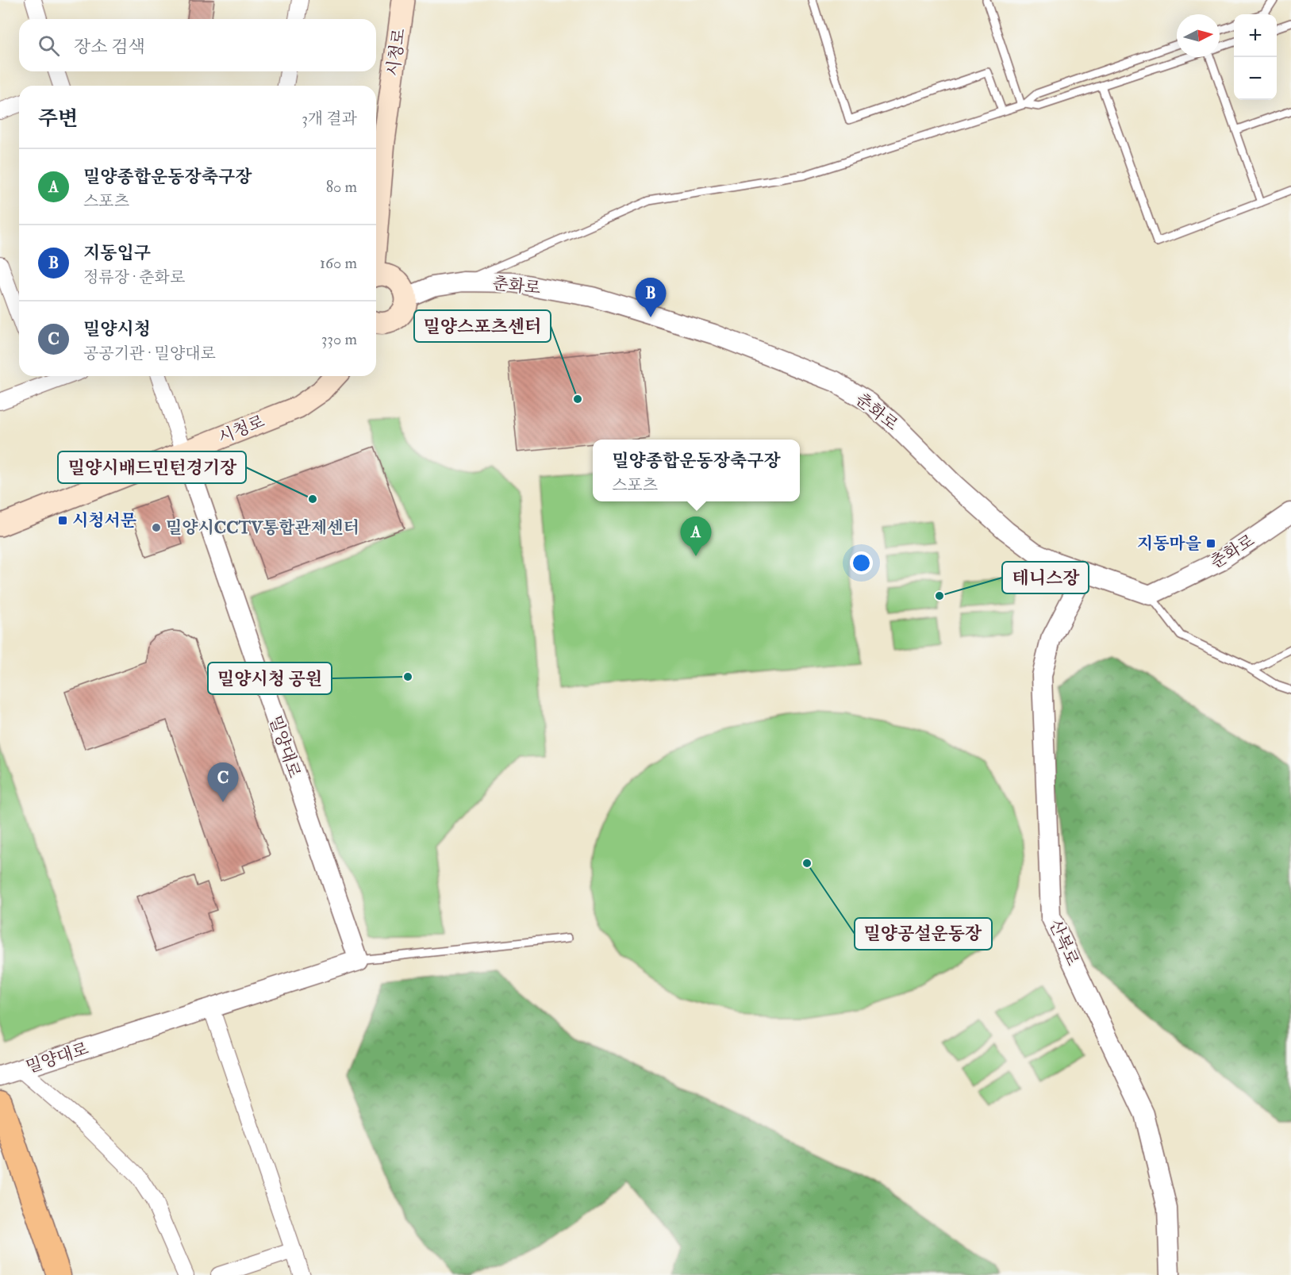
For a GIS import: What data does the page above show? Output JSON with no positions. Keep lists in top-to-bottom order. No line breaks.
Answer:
{"streets":{"main road":["시청로"],"street":["춘화로","밀양대로","산복로"]},"crossings":[["시청로","밀양대로"],["춘화로","산복로"]],"places":{"other":["밀양스포츠센터","밀양시배드민턴경기장","밀양시CCTV통합관제센터","테니스장","밀양시청 공원","밀양공설운동장"],"transit":["시청서문","지동마을"]},"north":"right","page":{"map_buttons":["+","−"],"search":"장소 검색","heading":["주변","3개 결과"],"list":[{"mark":"A","name":"밀양종합운동장축구장","note":"스포츠","value":"80 m"},{"mark":"B","name":"지동입구","note":"정류장 · 춘화로","value":"160 m"},{"mark":"C","name":"밀양시청","note":"공공기관 · 밀양대로","value":"330 m"}],"pins":["B","A","C"],"popup":["밀양종합운동장축구장","스포츠"]}}
